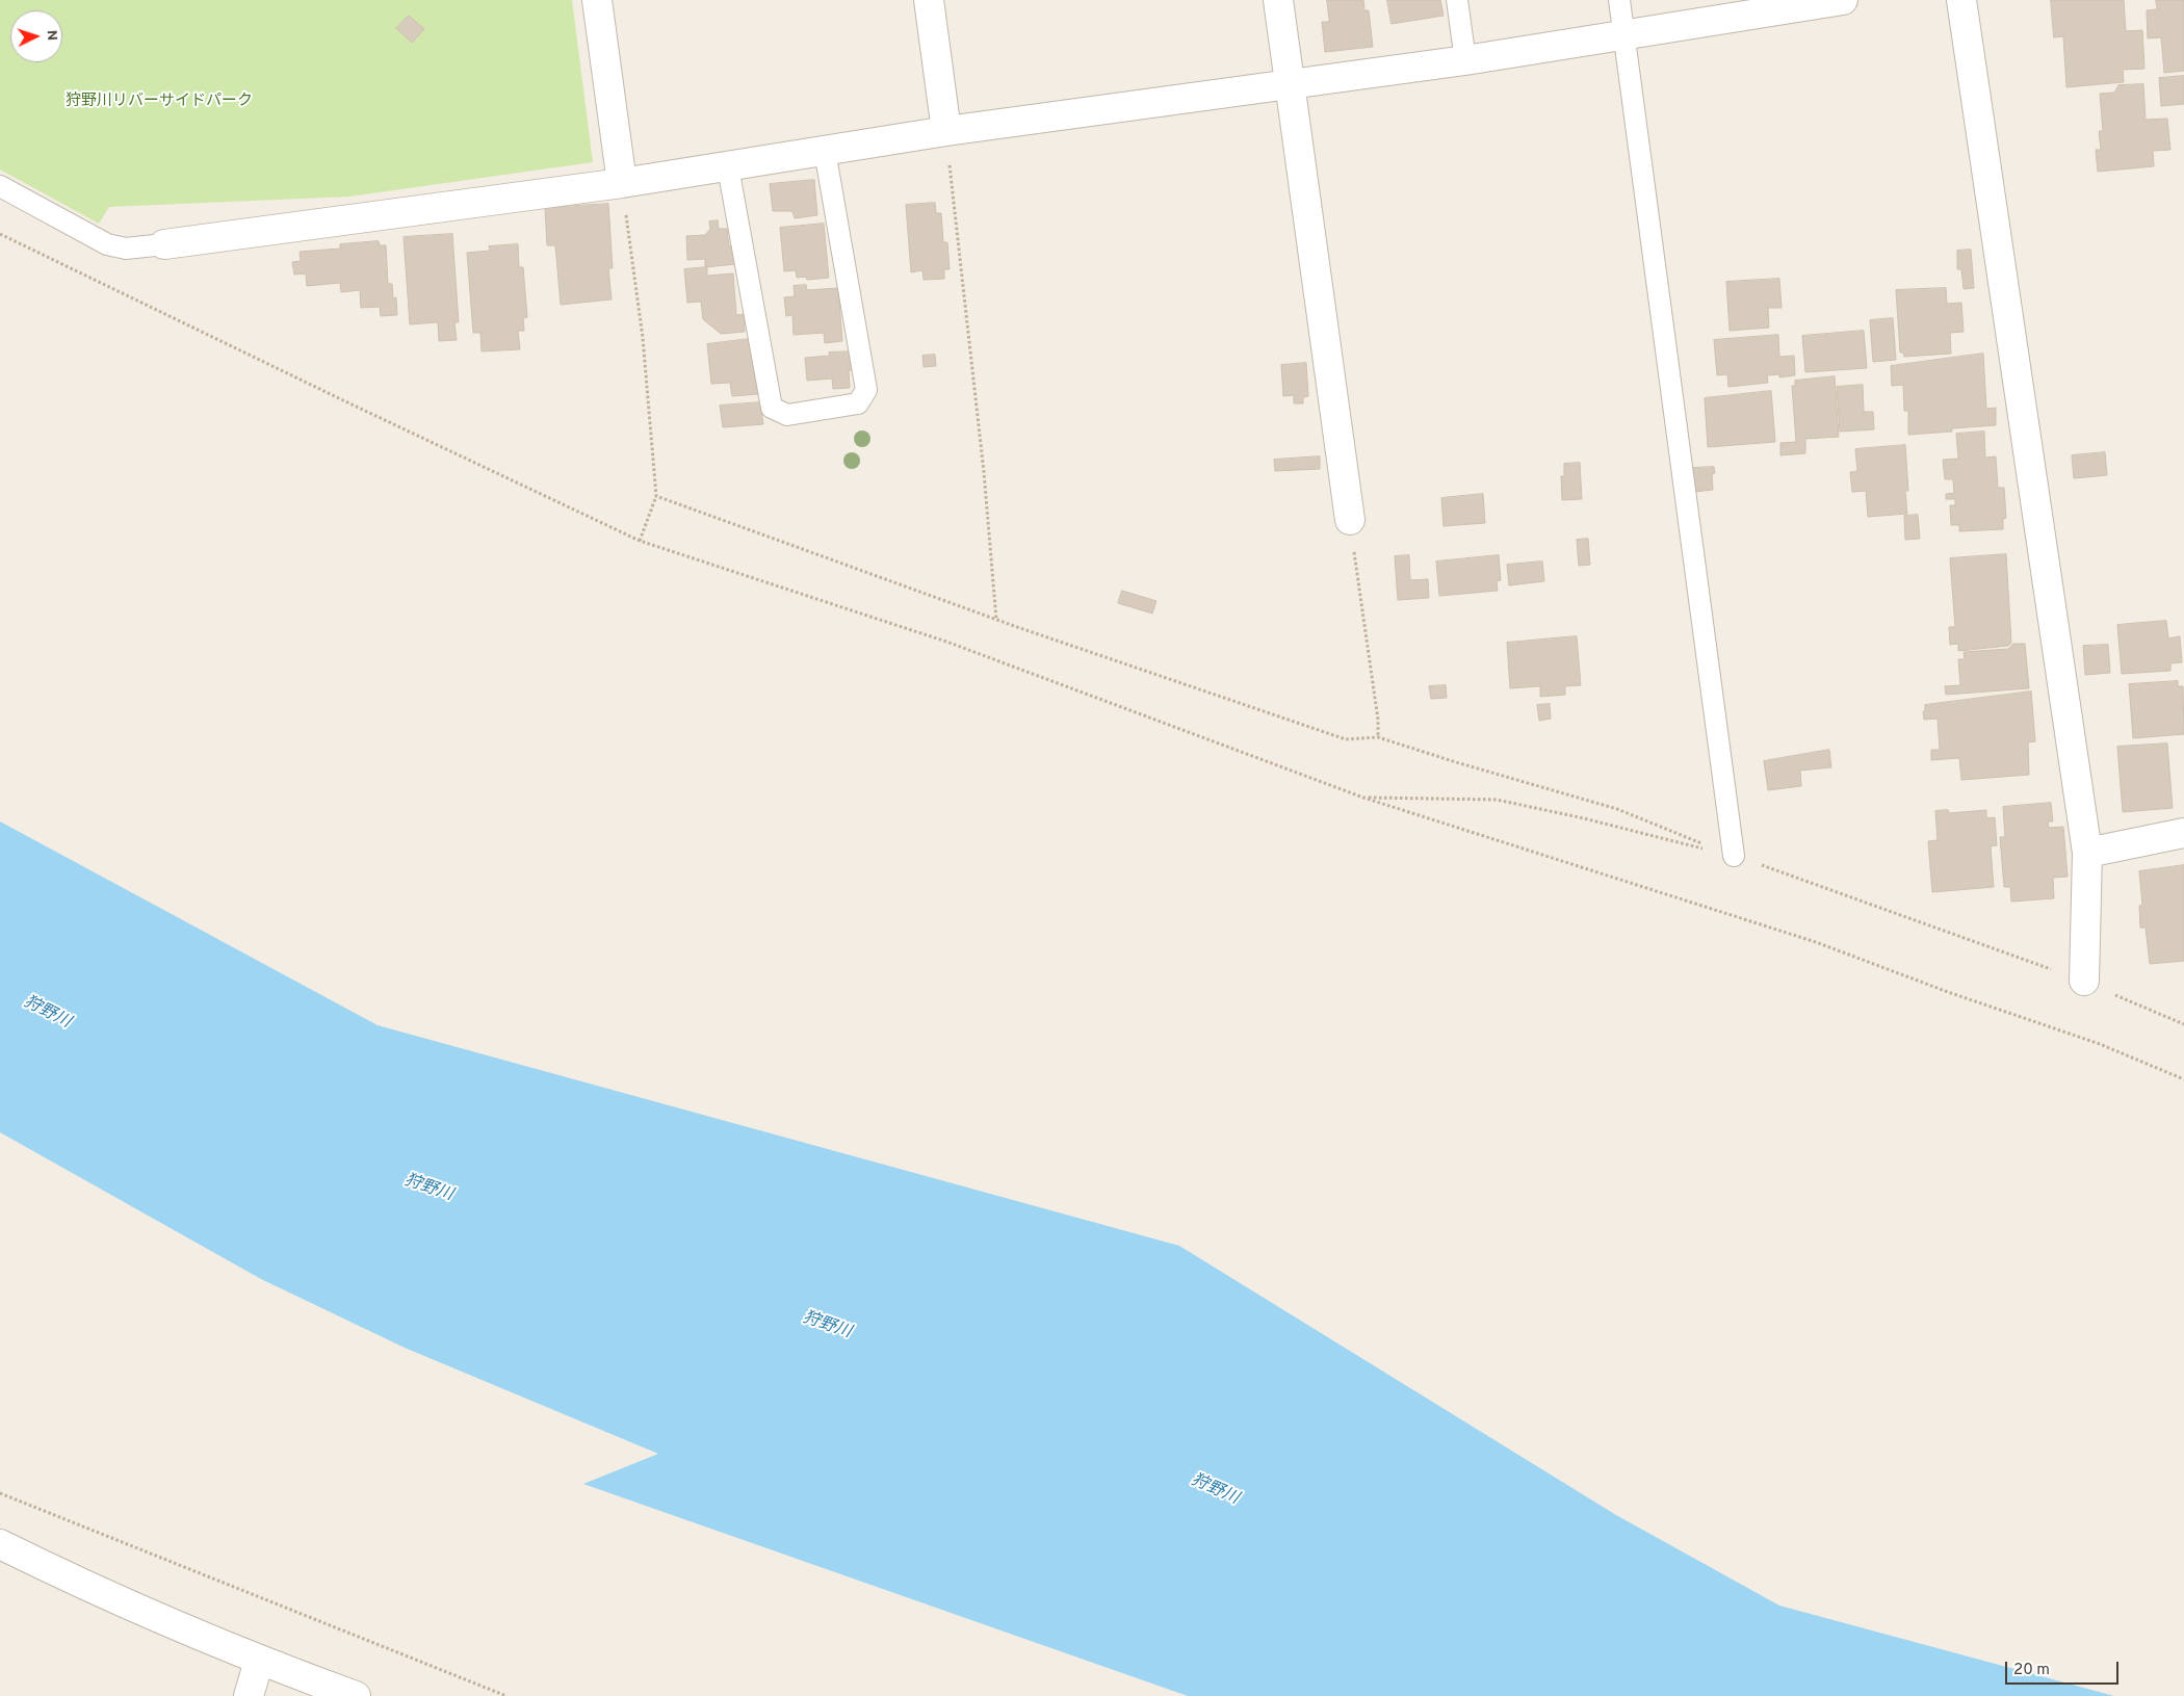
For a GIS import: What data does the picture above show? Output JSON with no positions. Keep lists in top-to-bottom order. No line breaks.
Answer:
{"water":["狩野川"],"parks":["狩野川リバーサイドパーク"],"scale_bar":"20 m","north":"right"}
